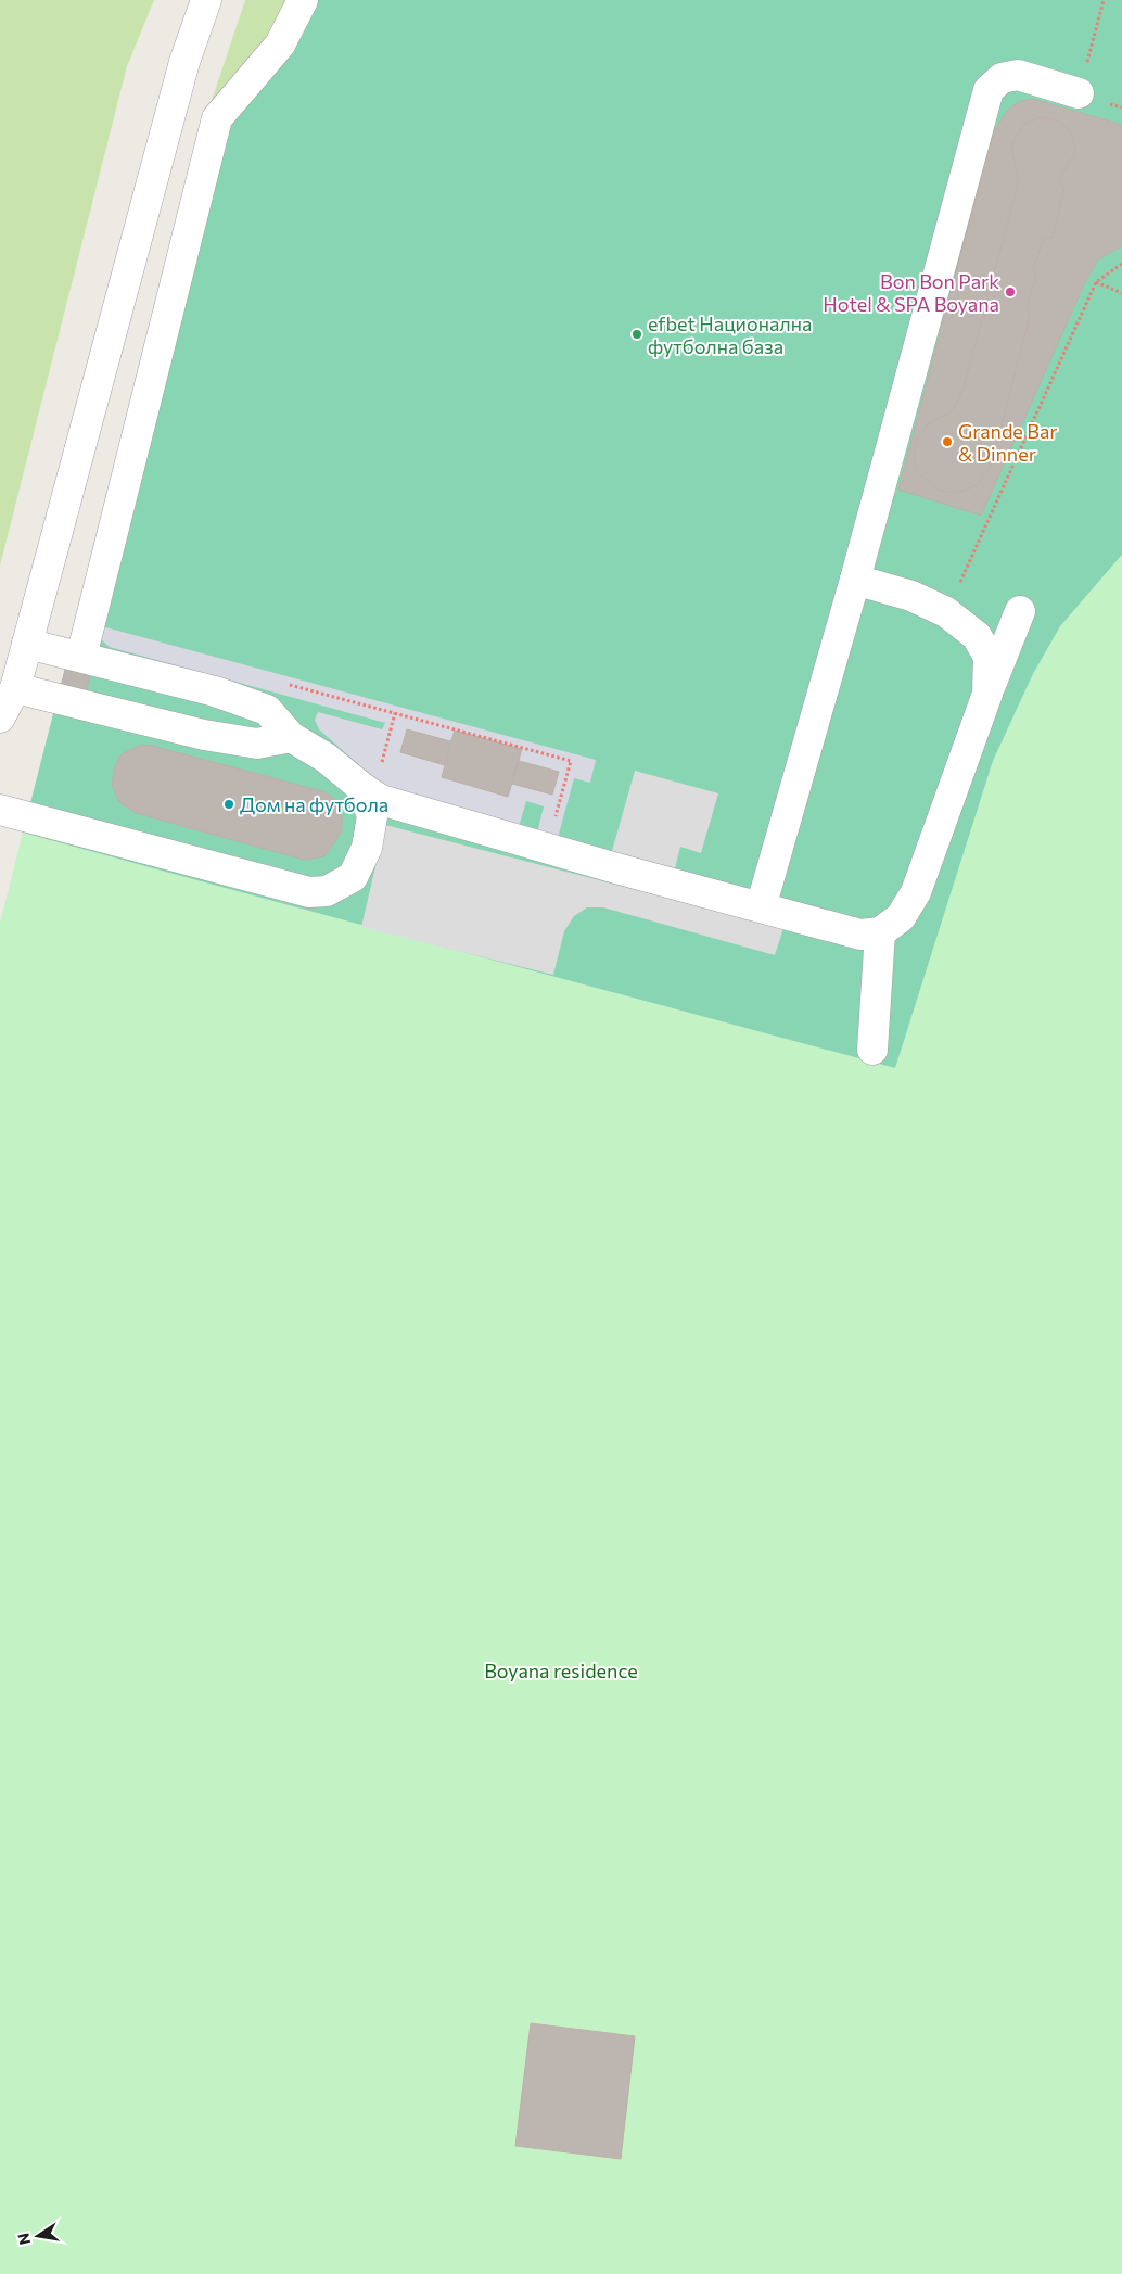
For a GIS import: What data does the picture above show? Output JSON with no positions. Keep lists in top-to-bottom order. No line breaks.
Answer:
{"parks":["Boyana residence"],"places":["Bon Bon Park Hotel & SPA Boyana","efbet Национална футболна база","Grande Bar & Dinner","Дом на футбола"],"north":"left"}
